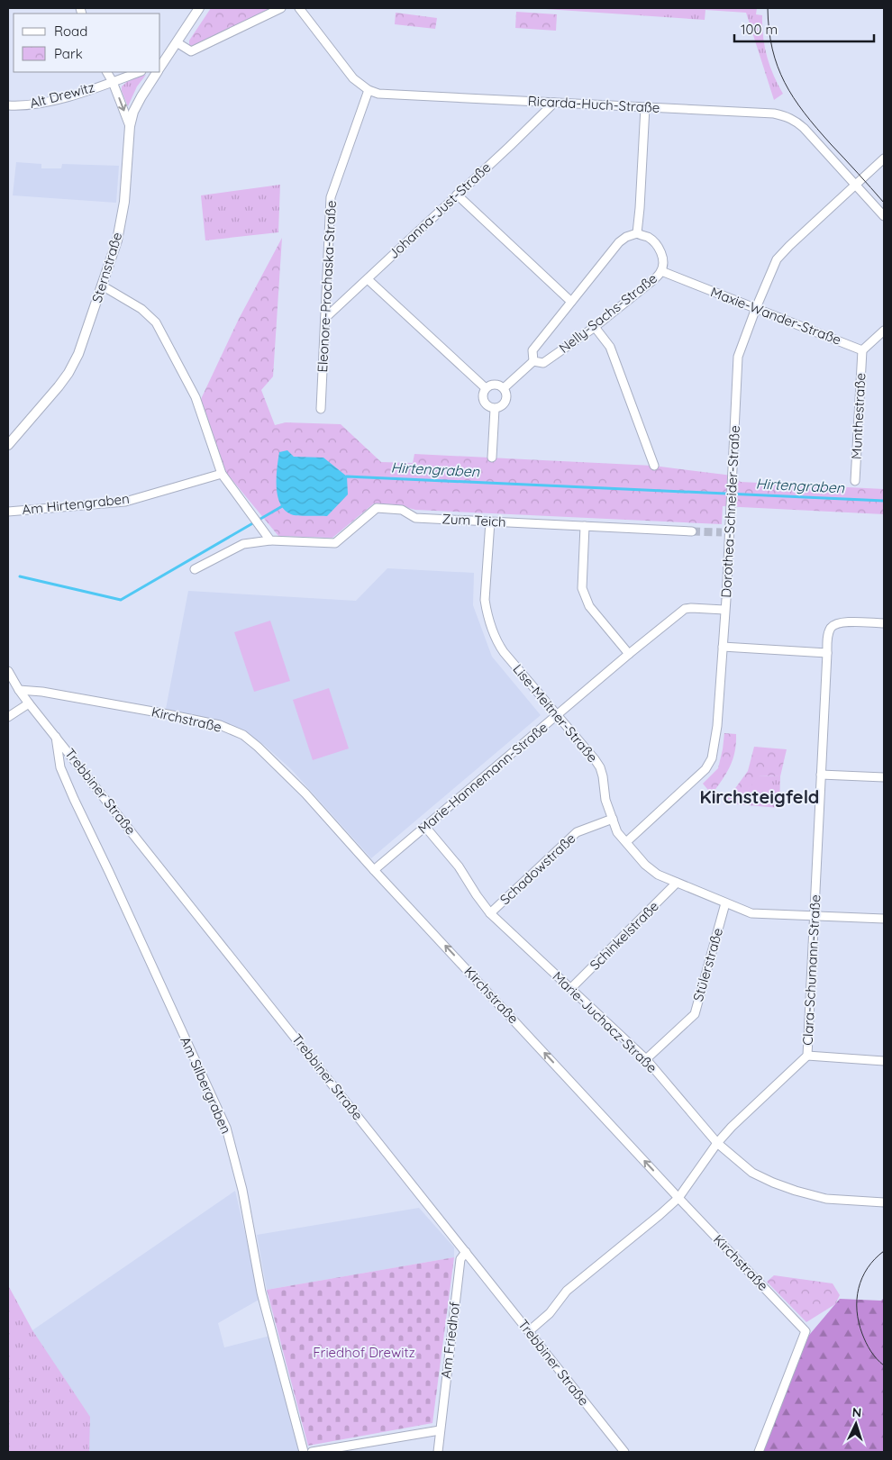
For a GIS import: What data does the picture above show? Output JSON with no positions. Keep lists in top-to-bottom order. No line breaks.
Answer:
{"streets":{"street":["Alt Drewitz","Ricarda-Huch-Straße","Johanna-Just-Straße","Sternstraße","Eleonore-Prochaska-Straße","Nelly-Sachs-Straße","Maxie-Wander-Straße","Munthestraße","Am Hirtengraben","Dorothea-Schneider-Straße","Zum Teich","Lise-Meitner-Straße","Kirchstraße","Marie-Hannemann-Straße","Trebbiner Straße","Schadowstraße","Schinkelstraße","Stülerstraße","Clara-Schumann-Straße","Marie-Juchacz-Straße","Am Silbergraben","Am Friedhof"]},"crossings":[["Ricarda-Huch-Straße","Johanna-Just-Straße"],["Ricarda-Huch-Straße","Eleonore-Prochaska-Straße"],["Ricarda-Huch-Straße","Dorothea-Schneider-Straße"],["Johanna-Just-Straße","Eleonore-Prochaska-Straße"],["Nelly-Sachs-Straße","Maxie-Wander-Straße"],["Maxie-Wander-Straße","Munthestraße"],["Maxie-Wander-Straße","Dorothea-Schneider-Straße"],["Dorothea-Schneider-Straße","Lise-Meitner-Straße"],["Dorothea-Schneider-Straße","Marie-Hannemann-Straße"],["Zum Teich","Lise-Meitner-Straße"],["Lise-Meitner-Straße","Marie-Hannemann-Straße"],["Lise-Meitner-Straße","Schadowstraße"],["Lise-Meitner-Straße","Schinkelstraße"],["Lise-Meitner-Straße","Stülerstraße"],["Lise-Meitner-Straße","Clara-Schumann-Straße"],["Kirchstraße","Marie-Hannemann-Straße"],["Kirchstraße","Trebbiner Straße"],["Kirchstraße","Clara-Schumann-Straße"],["Marie-Hannemann-Straße","Marie-Juchacz-Straße"],["Trebbiner Straße","Clara-Schumann-Straße"],["Trebbiner Straße","Am Silbergraben"],["Trebbiner Straße","Am Friedhof"],["Schadowstraße","Marie-Juchacz-Straße"],["Schinkelstraße","Marie-Juchacz-Straße"],["Stülerstraße","Marie-Juchacz-Straße"],["Clara-Schumann-Straße","Marie-Juchacz-Straße"]],"one_way":["Kirchstraße"],"districts":["Kirchsteigfeld"],"water":["Hirtengraben"],"parks":["Friedhof Drewitz"],"legend":["Road","Park"],"scale_bar":"100 m","north":"top"}
